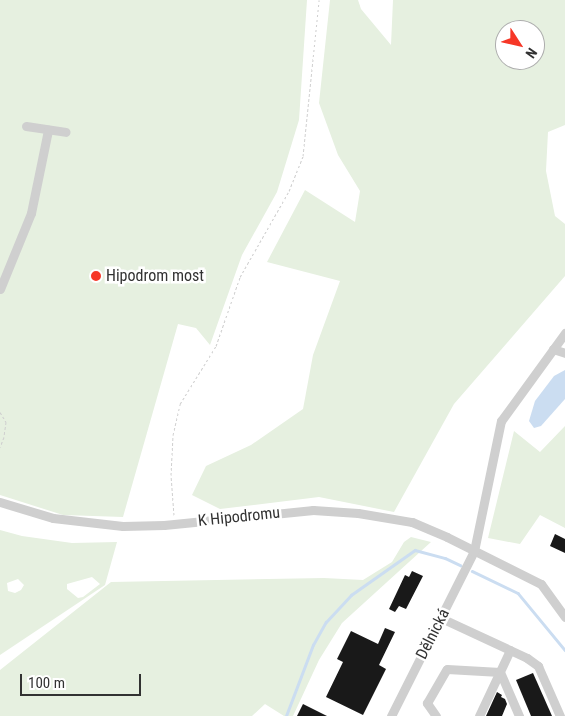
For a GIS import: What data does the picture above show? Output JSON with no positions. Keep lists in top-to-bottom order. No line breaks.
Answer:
{"streets":{"street":["K Hipodromu","Dělnická"]},"crossings":[["K Hipodromu","Dělnická"]],"places":["Hipodrom most"],"scale_bar":"100 m","north":"bottom right"}
